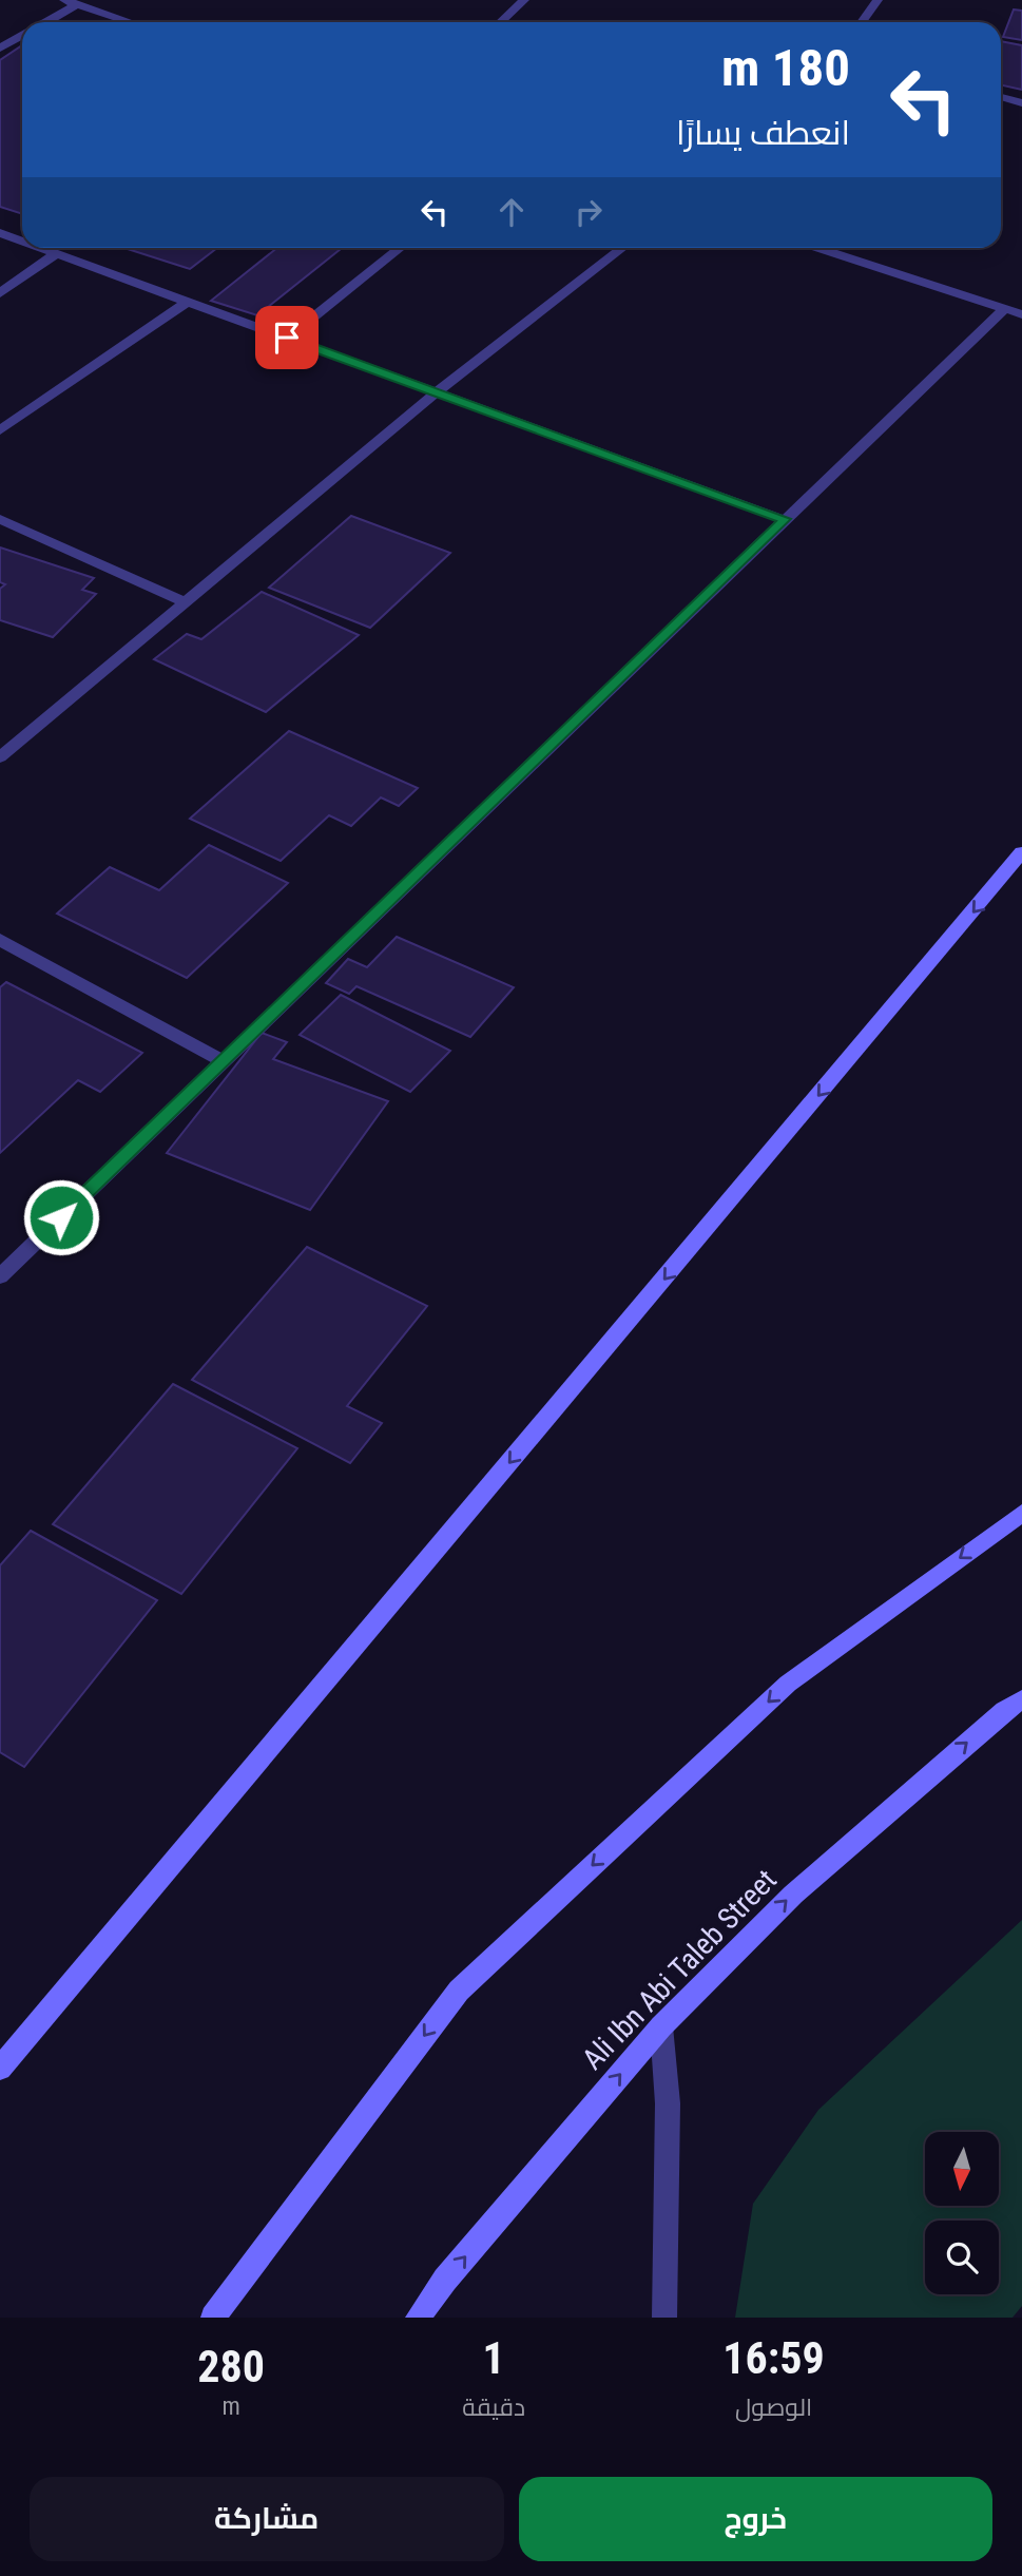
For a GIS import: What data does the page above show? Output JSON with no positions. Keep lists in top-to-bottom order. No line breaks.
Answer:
{"streets":{"street":["Ali Ibn Abi Taleb Street"]},"north":"bottom","page":{"turn":["180 m","انعطف يسارًا"],"eta":["16:59","الوصول","1","دقيقة","280","m"],"buttons":["خروج","مشاركة"]}}
